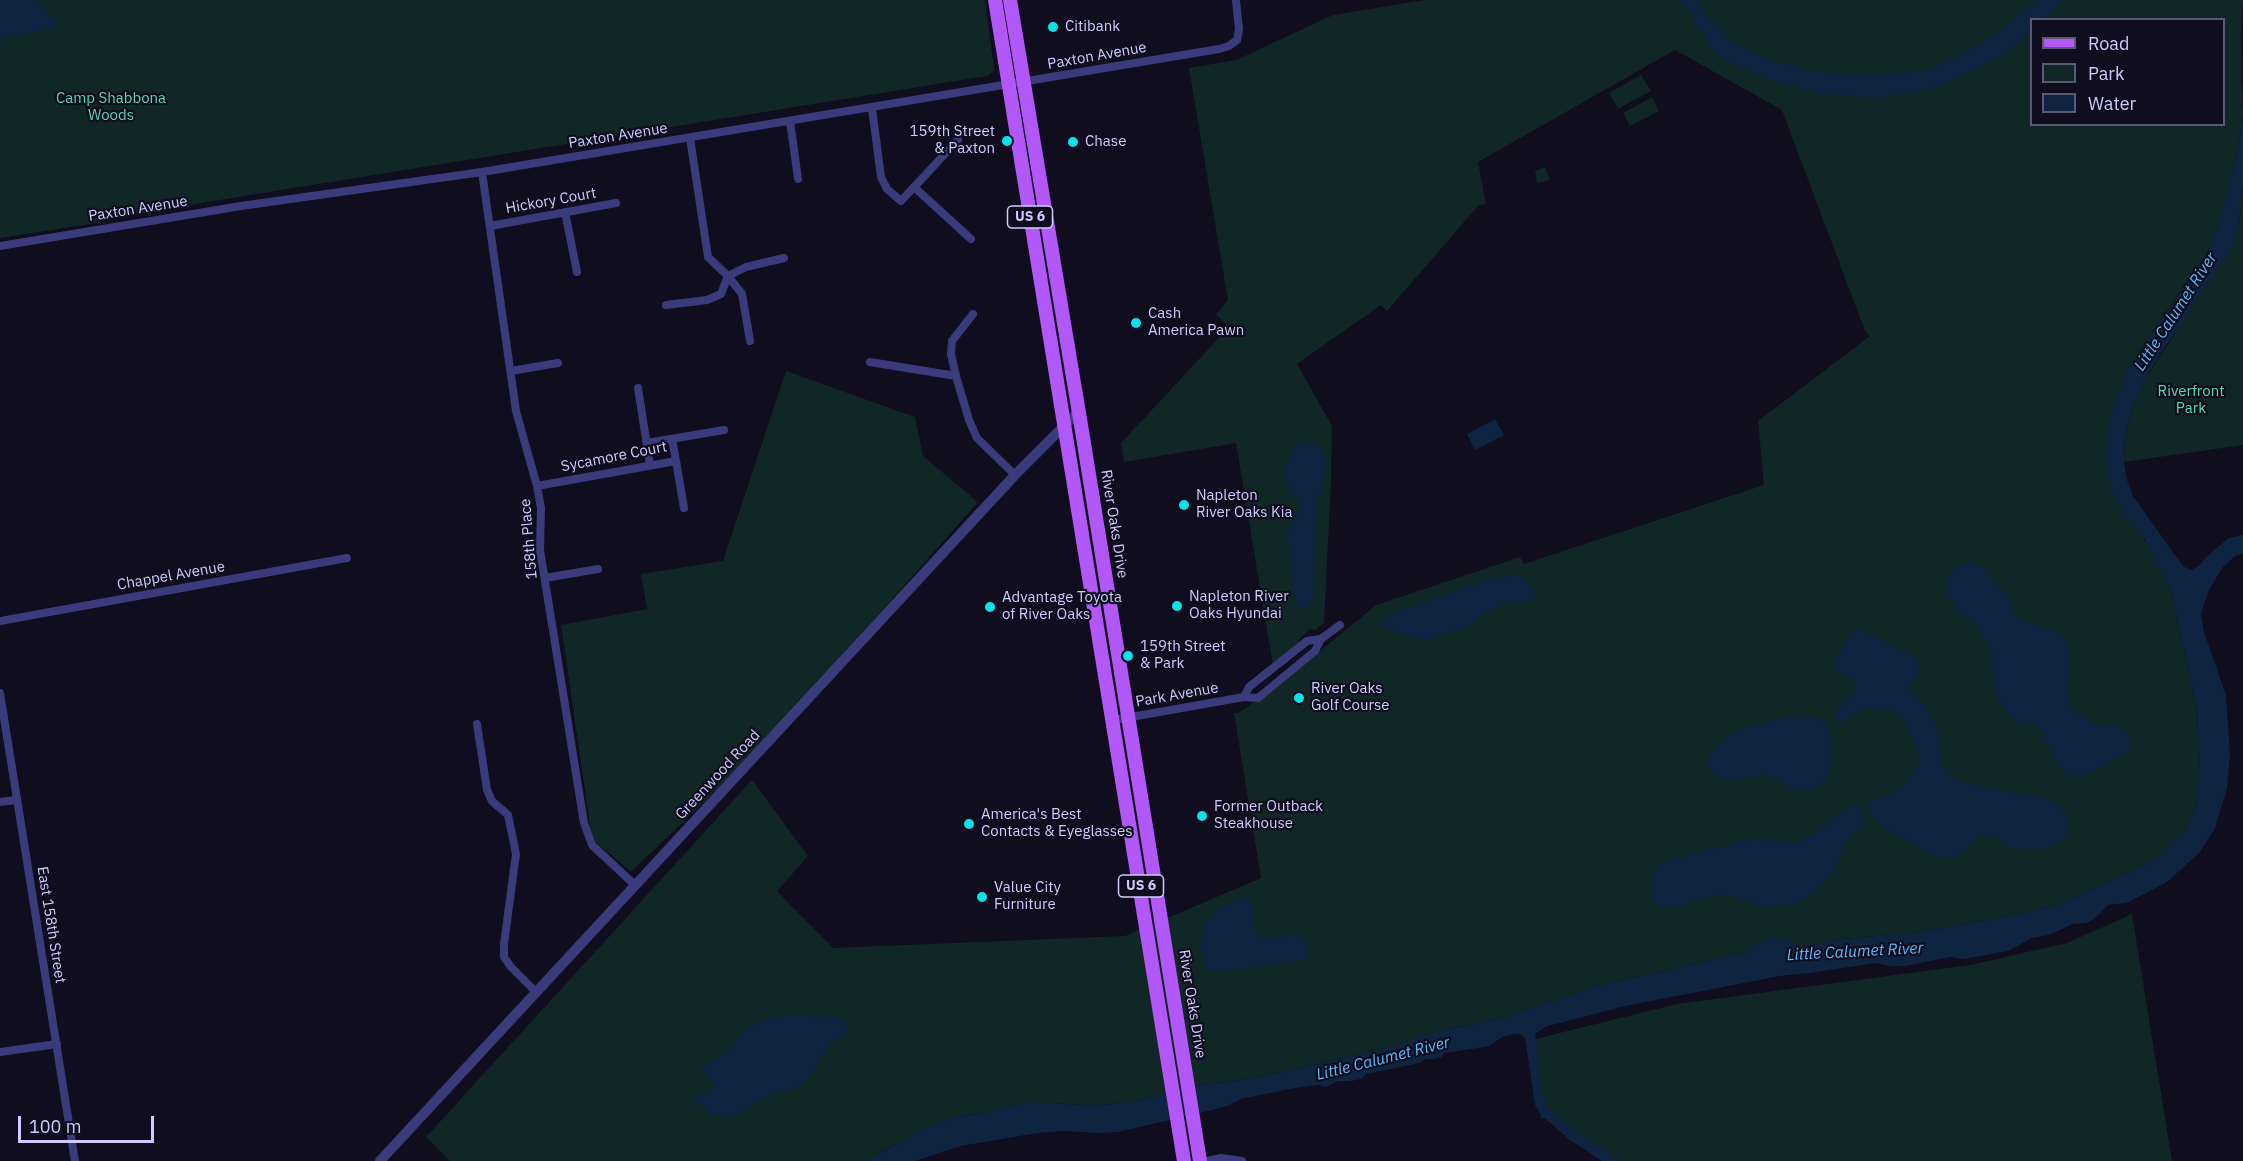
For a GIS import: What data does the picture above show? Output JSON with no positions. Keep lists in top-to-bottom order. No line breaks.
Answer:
{"streets":{"main road":["US 6","River Oaks Drive"],"street":["Paxton Avenue","Hickory Court","Sycamore Court","158th Place","Chappel Avenue","Park Avenue","Greenwood Road","East 158th Street"]},"crossings":[["Paxton Avenue","River Oaks Drive"],["Paxton Avenue","158th Place"],["Hickory Court","158th Place"],["Sycamore Court","158th Place"],["River Oaks Drive","Park Avenue"],["River Oaks Drive","Greenwood Road"],["158th Place","Greenwood Road"]],"water":["Little Calumet River"],"parks":["Camp Shabbona Woods","Riverfront Park"],"places":["Citibank","159th Street & Paxton","Chase","Cash America Pawn","Napleton River Oaks Kia","Napleton River Oaks Hyundai","Advantage Toyota of River Oaks","159th Street & Park","River Oaks Golf Course","Former Outback Steakhouse","America's Best Contacts & Eyeglasses","Value City Furniture"],"legend":["Road","Park","Water"],"scale_bar":"100 m"}
